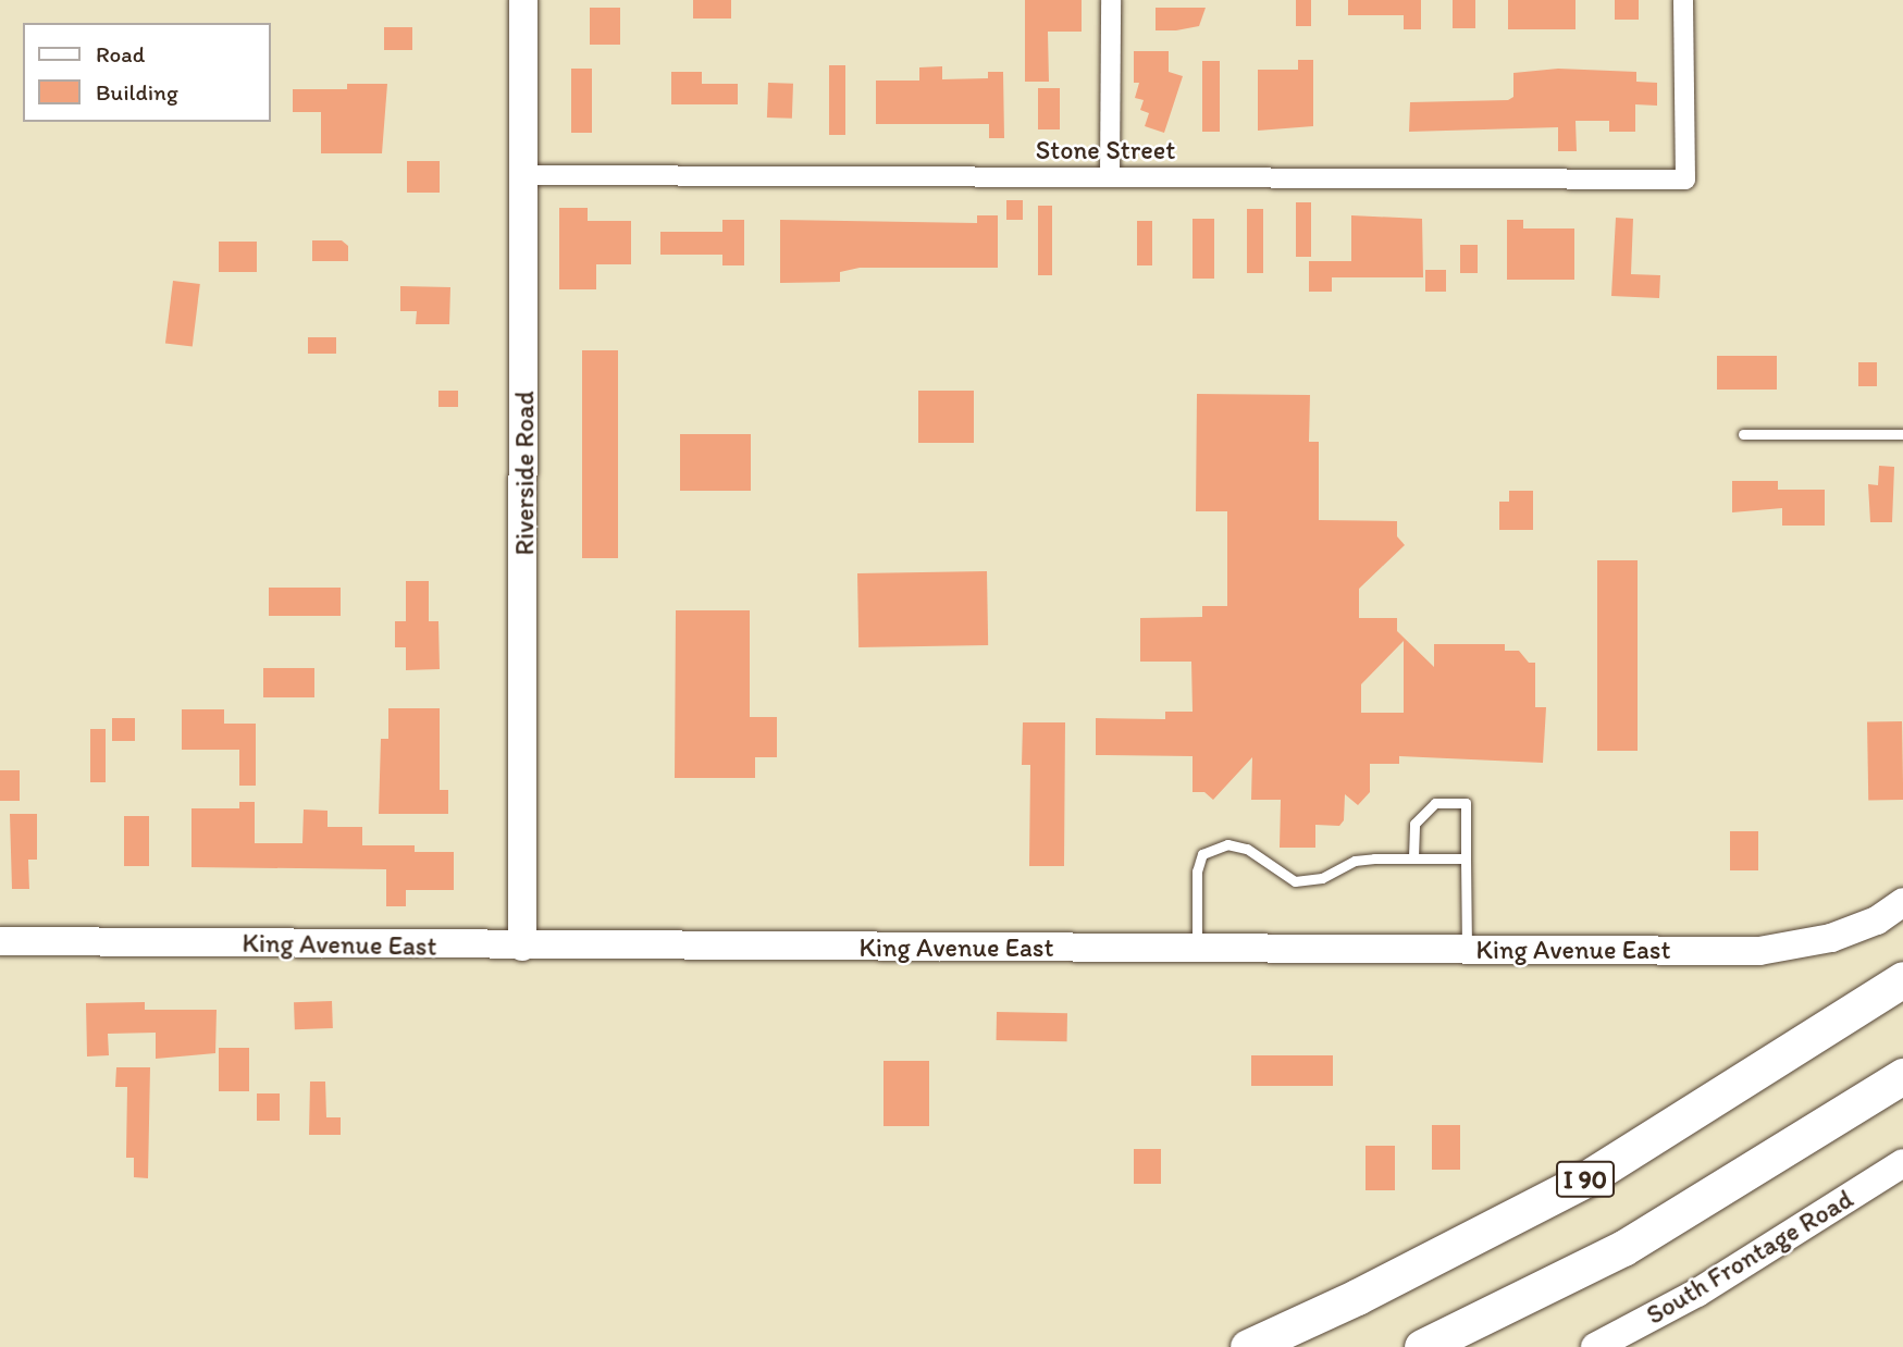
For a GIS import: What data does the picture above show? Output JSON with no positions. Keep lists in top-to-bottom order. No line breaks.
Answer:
{"streets":{"highway":["I 90"],"main road":["Riverside Road","King Avenue East","South Frontage Road"],"street":["Stone Street"]},"crossings":[["Stone Street","Riverside Road"],["Riverside Road","King Avenue East"]],"legend":["Road","Building"]}
